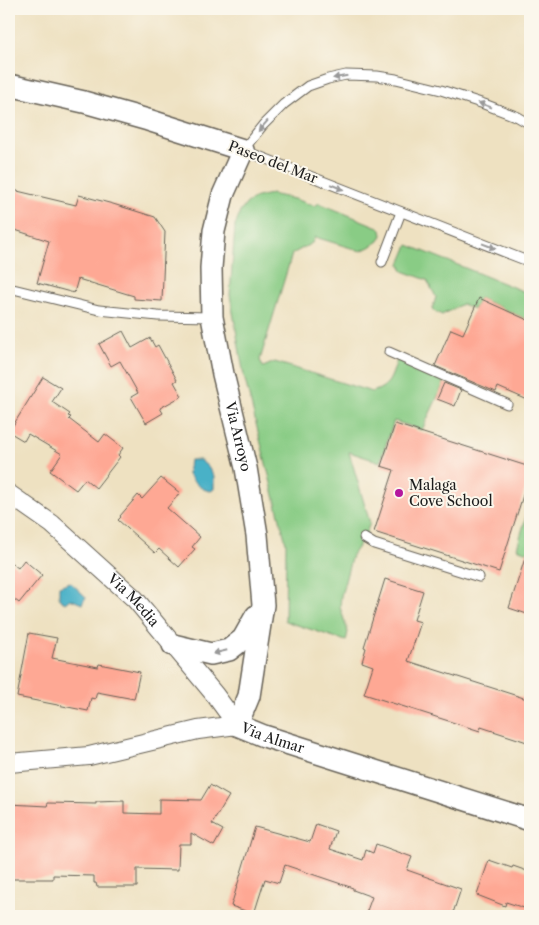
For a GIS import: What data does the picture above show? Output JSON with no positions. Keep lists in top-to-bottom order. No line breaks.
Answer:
{"streets":{"street":["Paseo del Mar","Via Arroyo","Via Media","Via Almar"]},"crossings":[["Paseo del Mar","Via Arroyo"],["Via Arroyo","Via Media"],["Via Arroyo","Via Almar"],["Via Media","Via Almar"]],"one_way":["Paseo del Mar"],"places":["Malaga Cove School"]}
